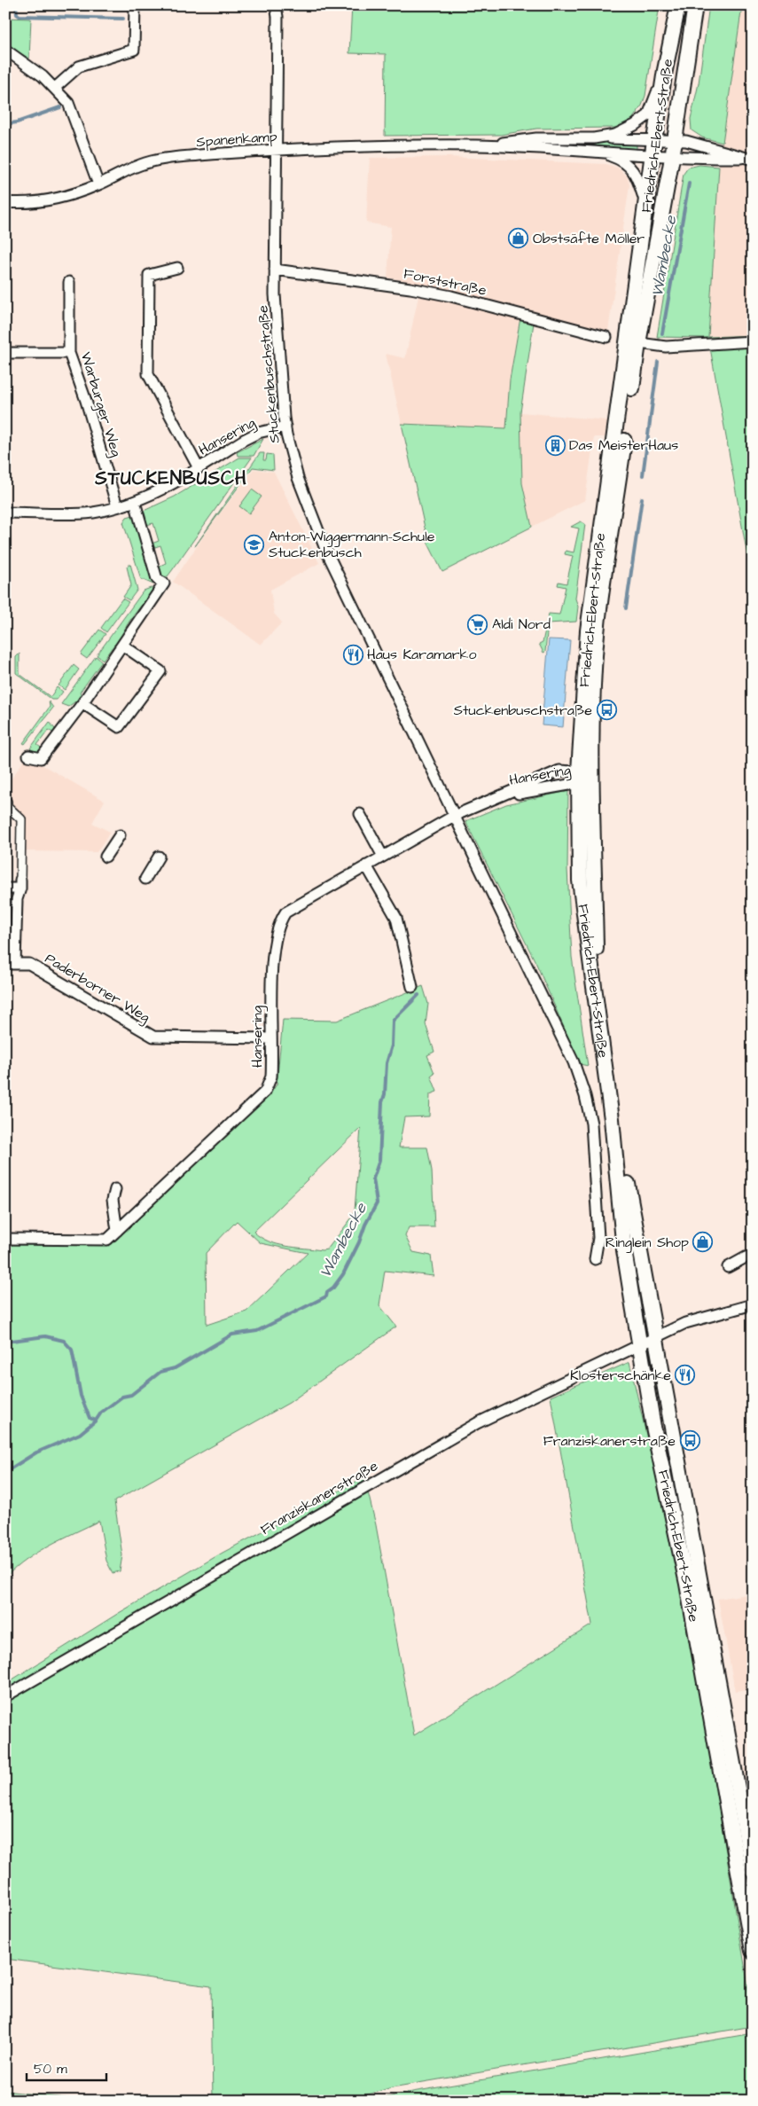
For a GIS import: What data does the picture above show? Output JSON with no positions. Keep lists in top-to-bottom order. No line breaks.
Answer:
{"streets":{"main road":["Friedrich-Ebert-Straße"],"street":["Spanenkamp","Forststraße","Stuckenbuschstraße","Warburger Weg","Hansering","Paderborner Weg","Franziskanerstraße"]},"crossings":[["Friedrich-Ebert-Straße","Spanenkamp"],["Friedrich-Ebert-Straße","Hansering"],["Friedrich-Ebert-Straße","Franziskanerstraße"],["Spanenkamp","Stuckenbuschstraße"],["Forststraße","Stuckenbuschstraße"],["Stuckenbuschstraße","Hansering"],["Warburger Weg","Hansering"],["Hansering","Paderborner Weg"]],"districts":["STUCKENBUSCH"],"water":["Wambecke"],"places":{"shop":["Obstsäfte Möller","Ringlein Shop"],"building":["Das MeisterHaus"],"school or university":["Anton-Wiggermann-Schule Stuckenbusch"],"supermarket":["Aldi Nord"],"restaurant":["Haus Karamarko","Klosterschänke"],"bus stop":["Stuckenbuschstraße","Franziskanerstraße"]},"scale_bar":"50 m"}
